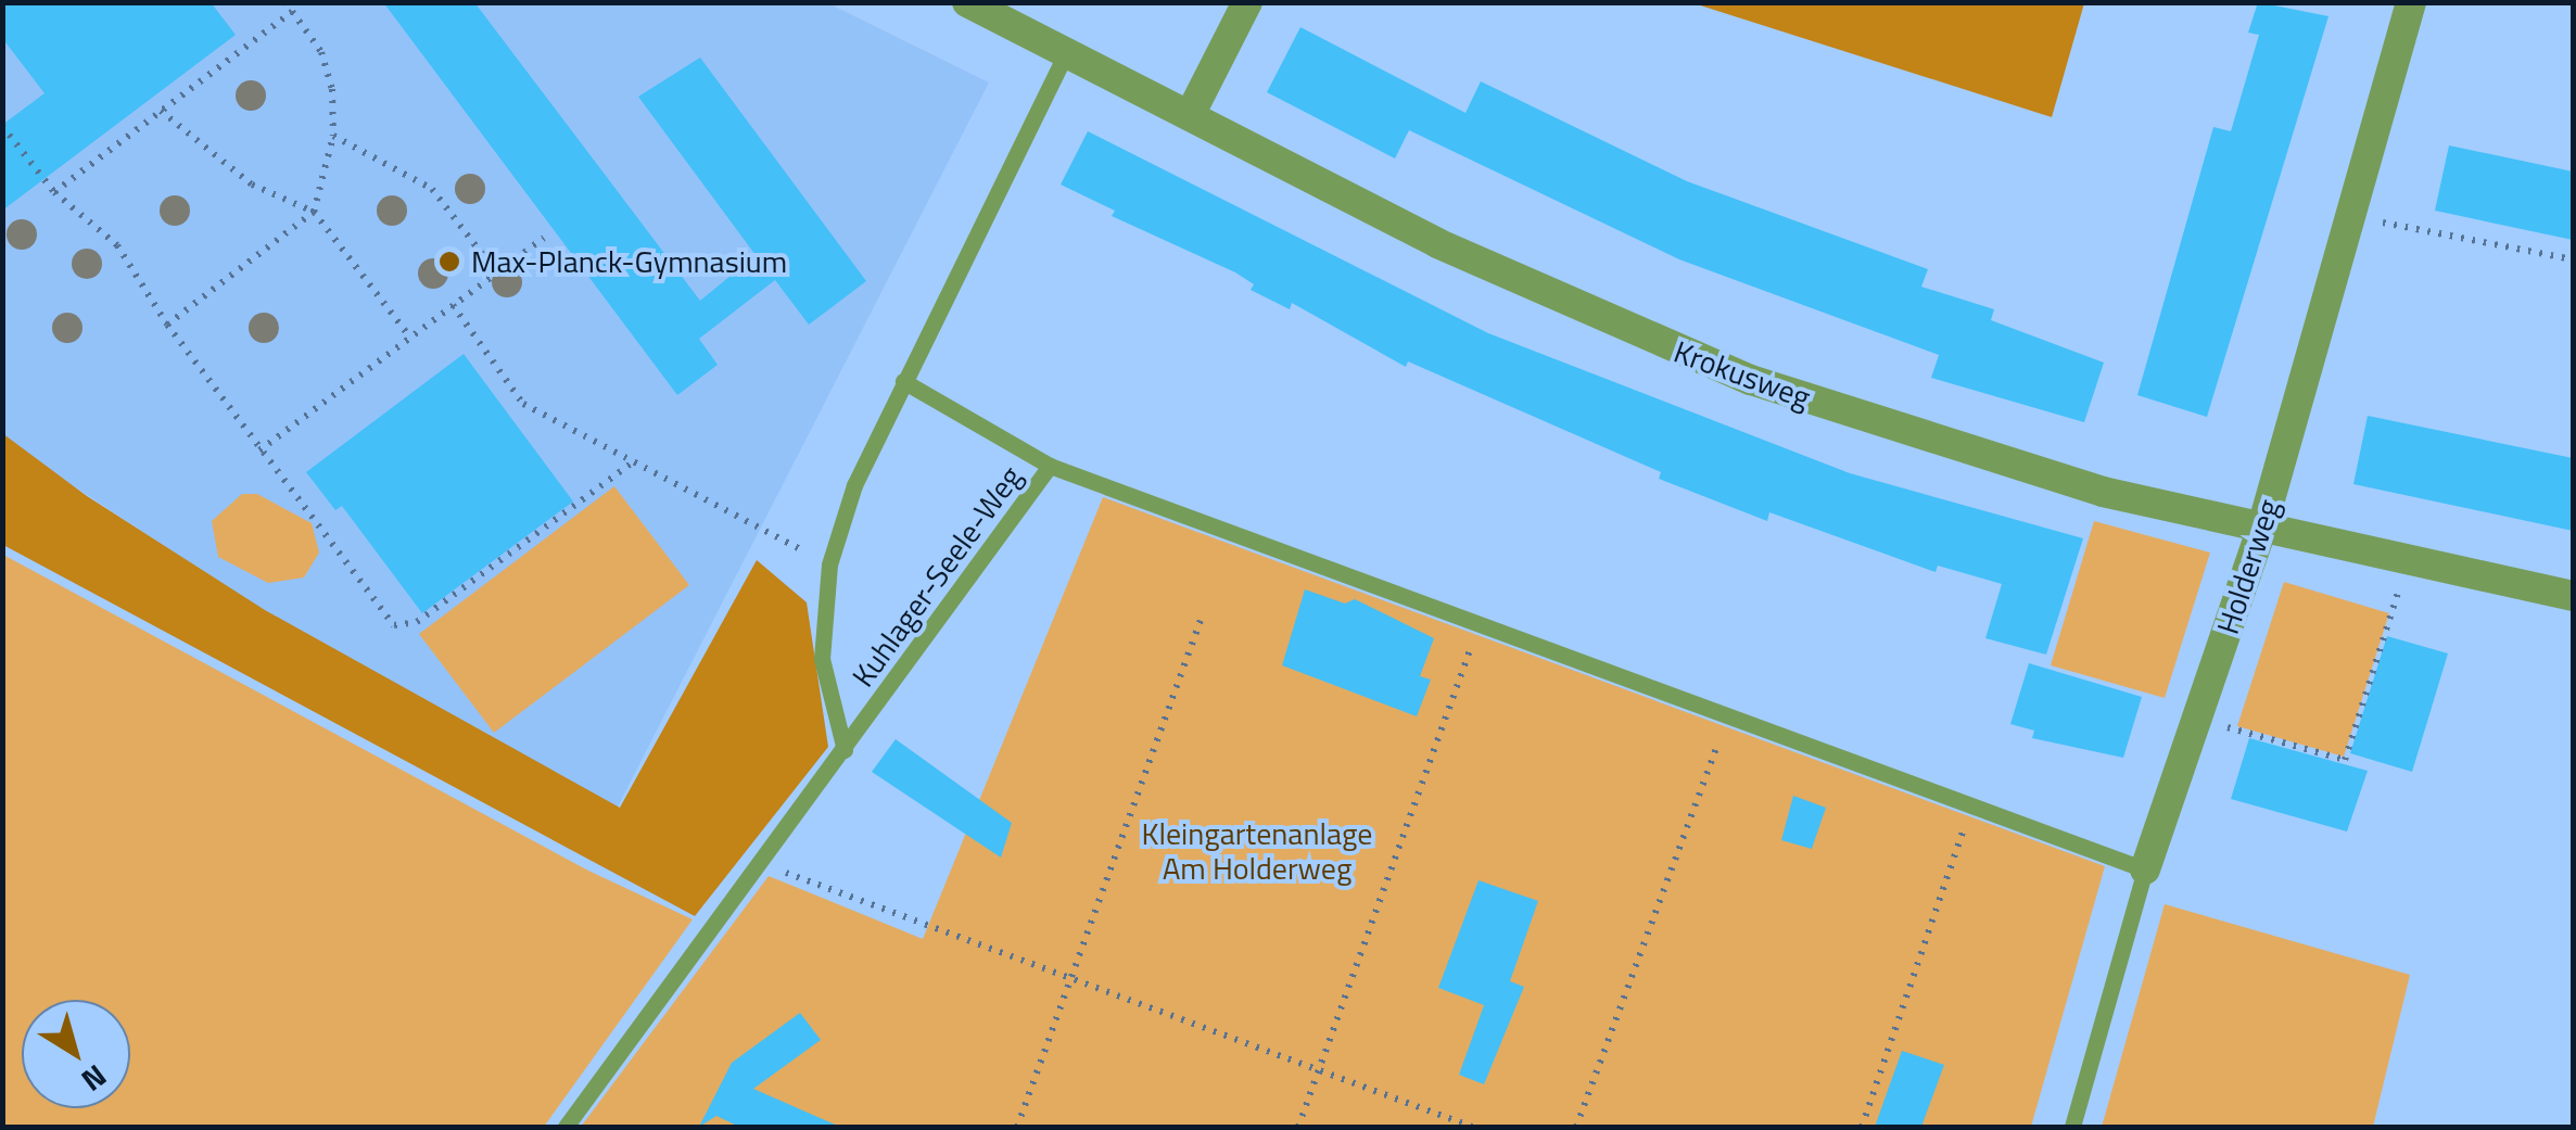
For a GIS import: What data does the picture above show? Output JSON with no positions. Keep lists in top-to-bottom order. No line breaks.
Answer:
{"streets":{"street":["Krokusweg","Holderweg"],"lane":["Kuhlager-Seele-Weg"]},"crossings":[["Krokusweg","Holderweg"],["Krokusweg","Kuhlager-Seele-Weg"]],"parks":["Kleingartenanlage Am Holderweg"],"places":["Max-Planck-Gymnasium"],"north":"bottom right"}
